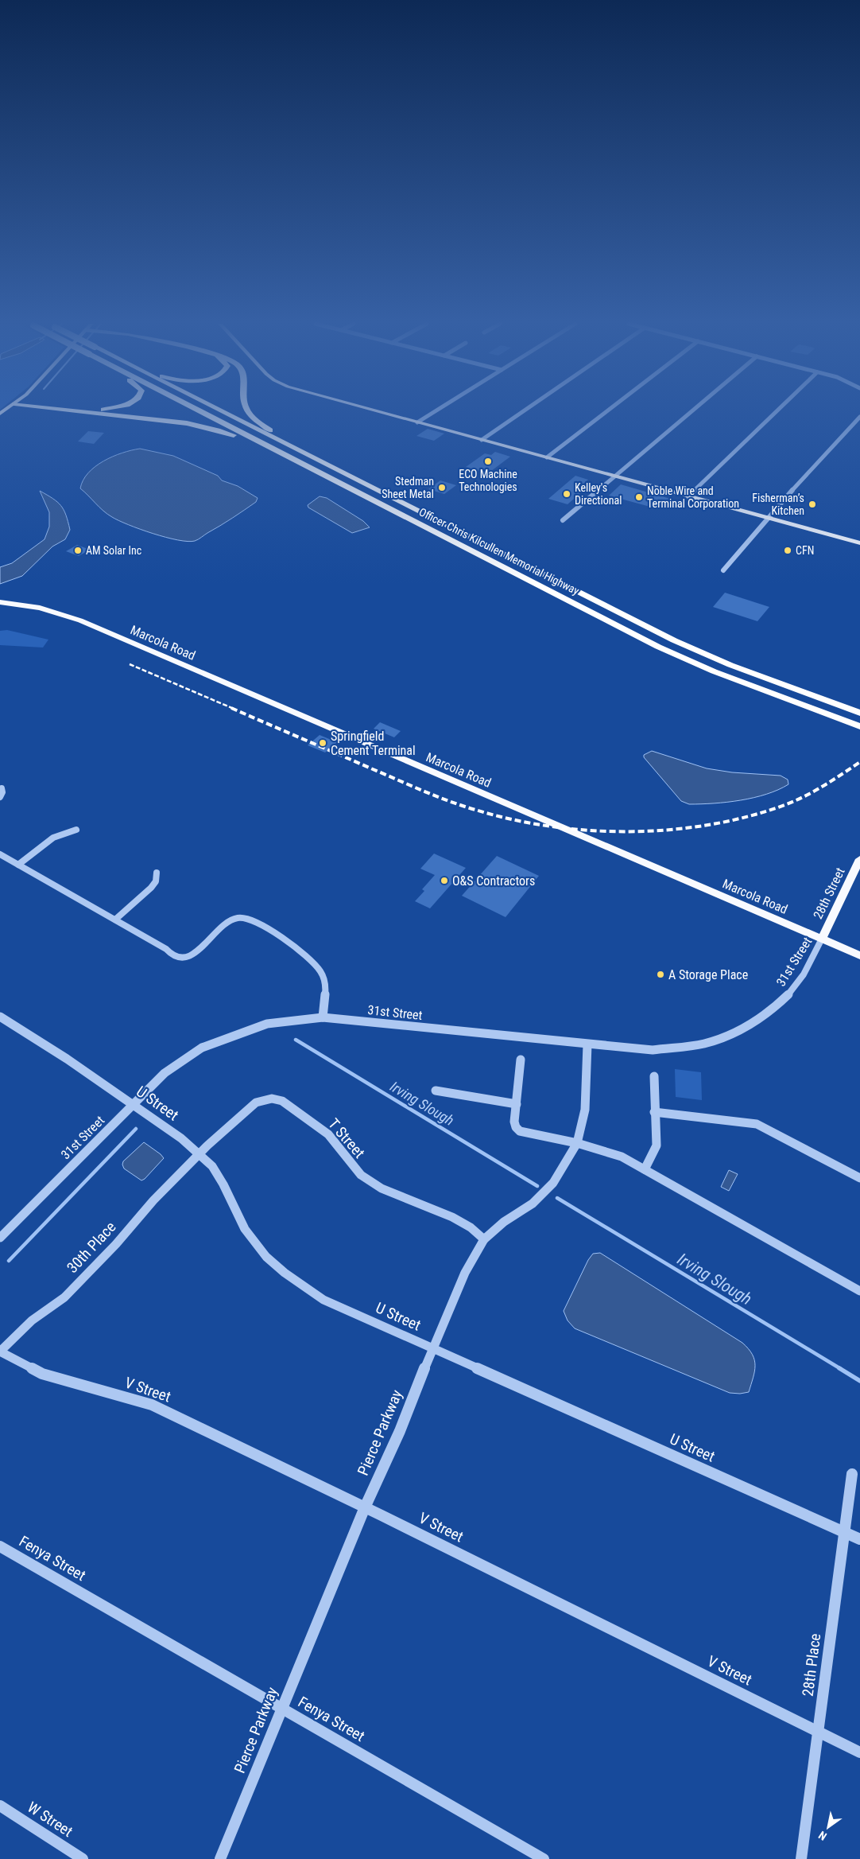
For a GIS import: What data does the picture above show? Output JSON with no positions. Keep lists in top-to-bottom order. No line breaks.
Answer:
{"streets":{"highway":["Officer Chris Kilcullen Memorial Highway"],"main road":["Marcola Road","28th Street"],"street":["31st Street","U Street","T Street","30th Place","V Street","Pierce Parkway","Fenya Street","28th Place","W Street"]},"crossings":[["Marcola Road","28th Street"],["Marcola Road","31st Street"],["28th Street","31st Street"],["31st Street","U Street"],["31st Street","Pierce Parkway"],["U Street","T Street"],["U Street","30th Place"],["U Street","Pierce Parkway"],["U Street","28th Place"],["T Street","30th Place"],["T Street","Pierce Parkway"],["30th Place","V Street"],["V Street","Pierce Parkway"],["V Street","28th Place"],["Pierce Parkway","Fenya Street"]],"water":["Irving Slough"],"places":["ECO Machine Technologies","Stedman Sheet Metal","Kelley's Directional","Noble Wire and Terminal Corporation","Fisherman’s Kitchen","AM Solar Inc","CFN","Springfield Cement Terminal","O&S Contractors","A Storage Place"],"north":"bottom left"}
